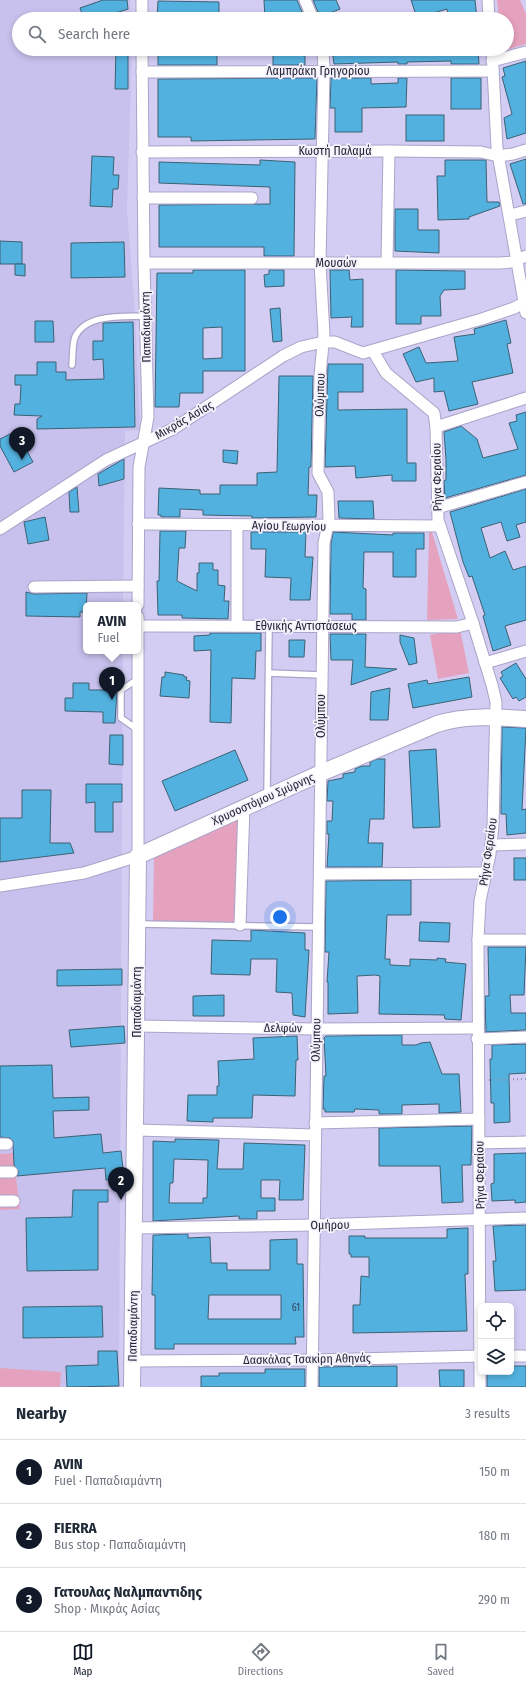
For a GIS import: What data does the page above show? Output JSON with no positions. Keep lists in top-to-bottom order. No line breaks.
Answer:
{"streets":{"street":["Λαμπράκη Γρηγορίου","Κωστή Παλαμά","Μουσών","Παπαδιαμάντη","Ολύμπου","Μικράς Ασίας","Ρήγα Φεραίου","Αγίου Γεωργίου","Εθνικής Αντιστάσεως","Χρυσοστόμου Σμύρνης","Δελφών","Ομήρου","Δασκάλας Τσακίρη Αθηνάς"]},"crossings":[["Λαμπράκη Γρηγορίου","Παπαδιαμάντη"],["Λαμπράκη Γρηγορίου","Ολύμπου"],["Κωστή Παλαμά","Παπαδιαμάντη"],["Κωστή Παλαμά","Ολύμπου"],["Μουσών","Παπαδιαμάντη"],["Μουσών","Ολύμπου"],["Παπαδιαμάντη","Μικράς Ασίας"],["Παπαδιαμάντη","Αγίου Γεωργίου"],["Παπαδιαμάντη","Χρυσοστόμου Σμύρνης"],["Παπαδιαμάντη","Δελφών"],["Παπαδιαμάντη","Ομήρου"],["Παπαδιαμάντη","Δασκάλας Τσακίρη Αθηνάς"],["Ολύμπου","Μικράς Ασίας"],["Ολύμπου","Αγίου Γεωργίου"],["Ολύμπου","Εθνικής Αντιστάσεως"],["Ολύμπου","Χρυσοστόμου Σμύρνης"],["Ολύμπου","Δελφών"],["Ολύμπου","Ομήρου"],["Ολύμπου","Δασκάλας Τσακίρη Αθηνάς"],["Μικράς Ασίας","Ρήγα Φεραίου"],["Ρήγα Φεραίου","Αγίου Γεωργίου"],["Ρήγα Φεραίου","Εθνικής Αντιστάσεως"],["Ρήγα Φεραίου","Χρυσοστόμου Σμύρνης"],["Ρήγα Φεραίου","Δελφών"],["Ρήγα Φεραίου","Ομήρου"]],"house_numbers":["61"],"page":{"search":"Search here","pins":["3","1","2"],"popup":["AVIN","Fuel"],"heading":["Nearby","3 results"],"list":[{"mark":"1","name":"AVIN","note":"Fuel · Παπαδιαμάντη","value":"150 m"},{"mark":"2","name":"FIERRA","note":"Bus stop · Παπαδιαμάντη","value":"180 m"},{"mark":"3","name":"Γατουλας Ναλμπαντιδης","note":"Shop · Μικράς Ασίας","value":"290 m"}],"nav":["Map","Directions","Saved"]}}
